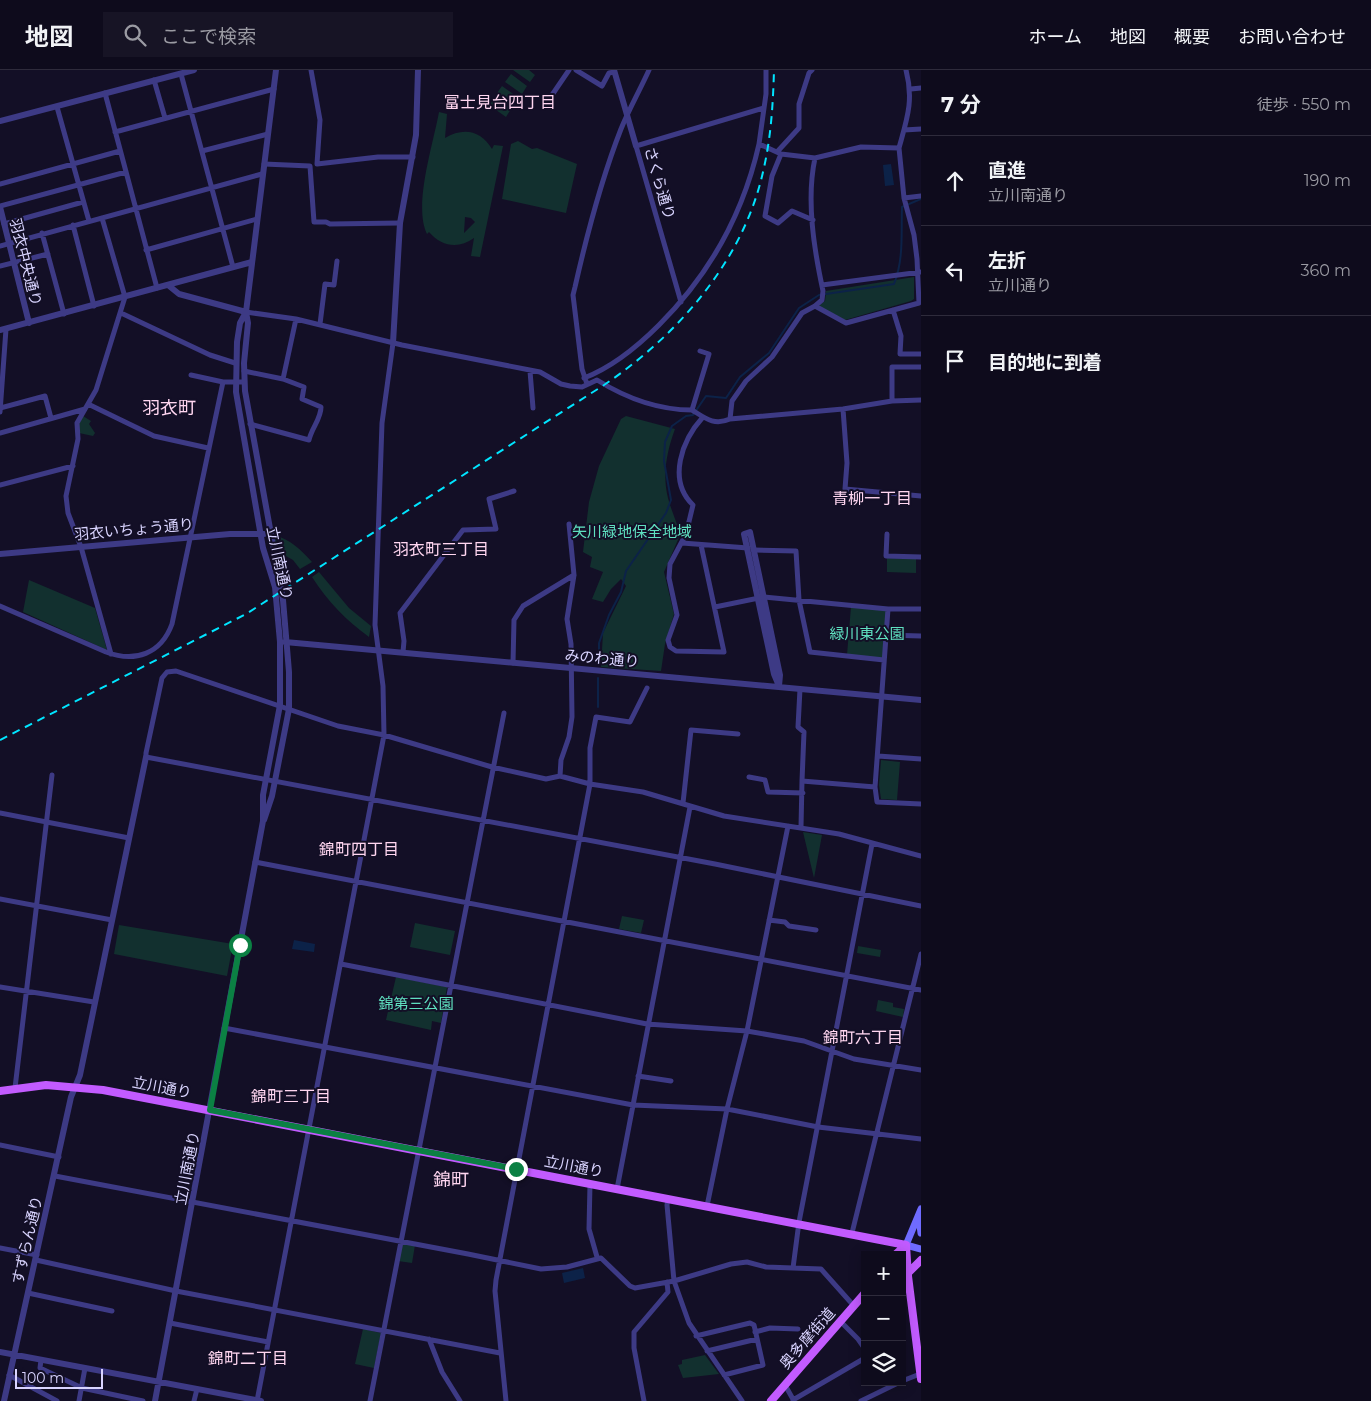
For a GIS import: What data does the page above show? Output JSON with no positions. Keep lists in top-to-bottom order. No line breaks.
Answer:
{"streets":{"main road":["立川通り","奥多摩街道"],"street":["さくら通り","羽衣中央通り","羽衣いちょう通り","立川南通り","みのわ通り","すずらん通り"]},"crossings":[["羽衣いちょう通り","立川南通り"],["立川南通り","みのわ通り"],["立川南通り","立川通り"],["立川通り","すずらん通り"]],"districts":["富士見台四丁目","羽衣町","青柳一丁目","羽衣町三丁目","錦町四丁目","錦町六丁目","錦町三丁目","錦町","錦町二丁目"],"parks":["矢川緑地保全地域","緑川東公園","錦第三公園"],"scale_bar":"100 m","page":{"header":"地図","search":"ここで検索","nav":["ホーム","地図","概要","お問い合わせ"],"heading":["7 分","徒歩 · 550 m"],"list":[["直進","立川南通り","190 m"],["左折","立川通り","360 m"],"目的地に到着"],"map_buttons":["+","−"],"scale":"100 m"}}
